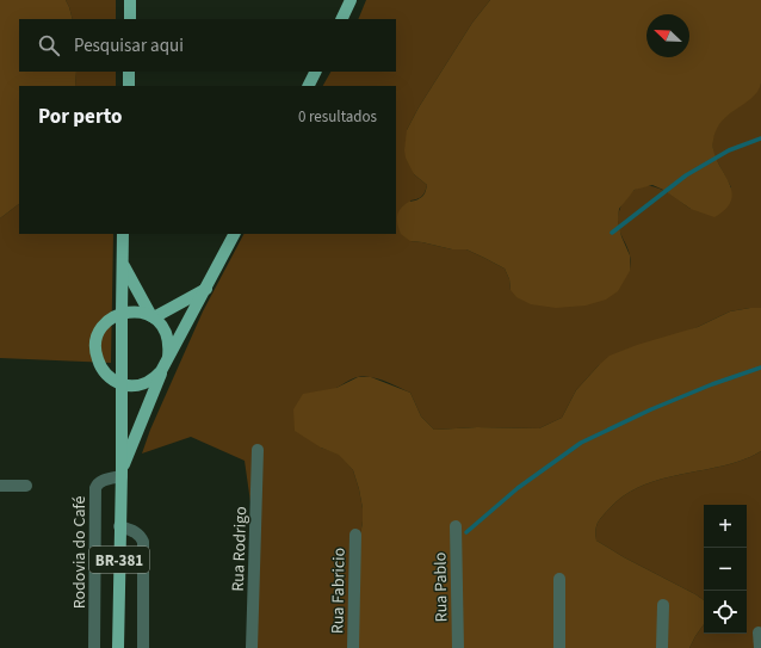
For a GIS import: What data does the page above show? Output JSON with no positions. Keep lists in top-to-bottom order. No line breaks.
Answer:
{"streets":{"main road":["BR-381"],"street":["Rua Rodrigo","Rodovia do Café","Rua Pablo","Rua Fabricio"]},"crossings":[["Rodovia do Café","BR-381"]],"north":"top left","page":{"search":"Pesquisar aqui","heading":["Por perto","0 resultados"],"map_buttons":["+","−"]}}
